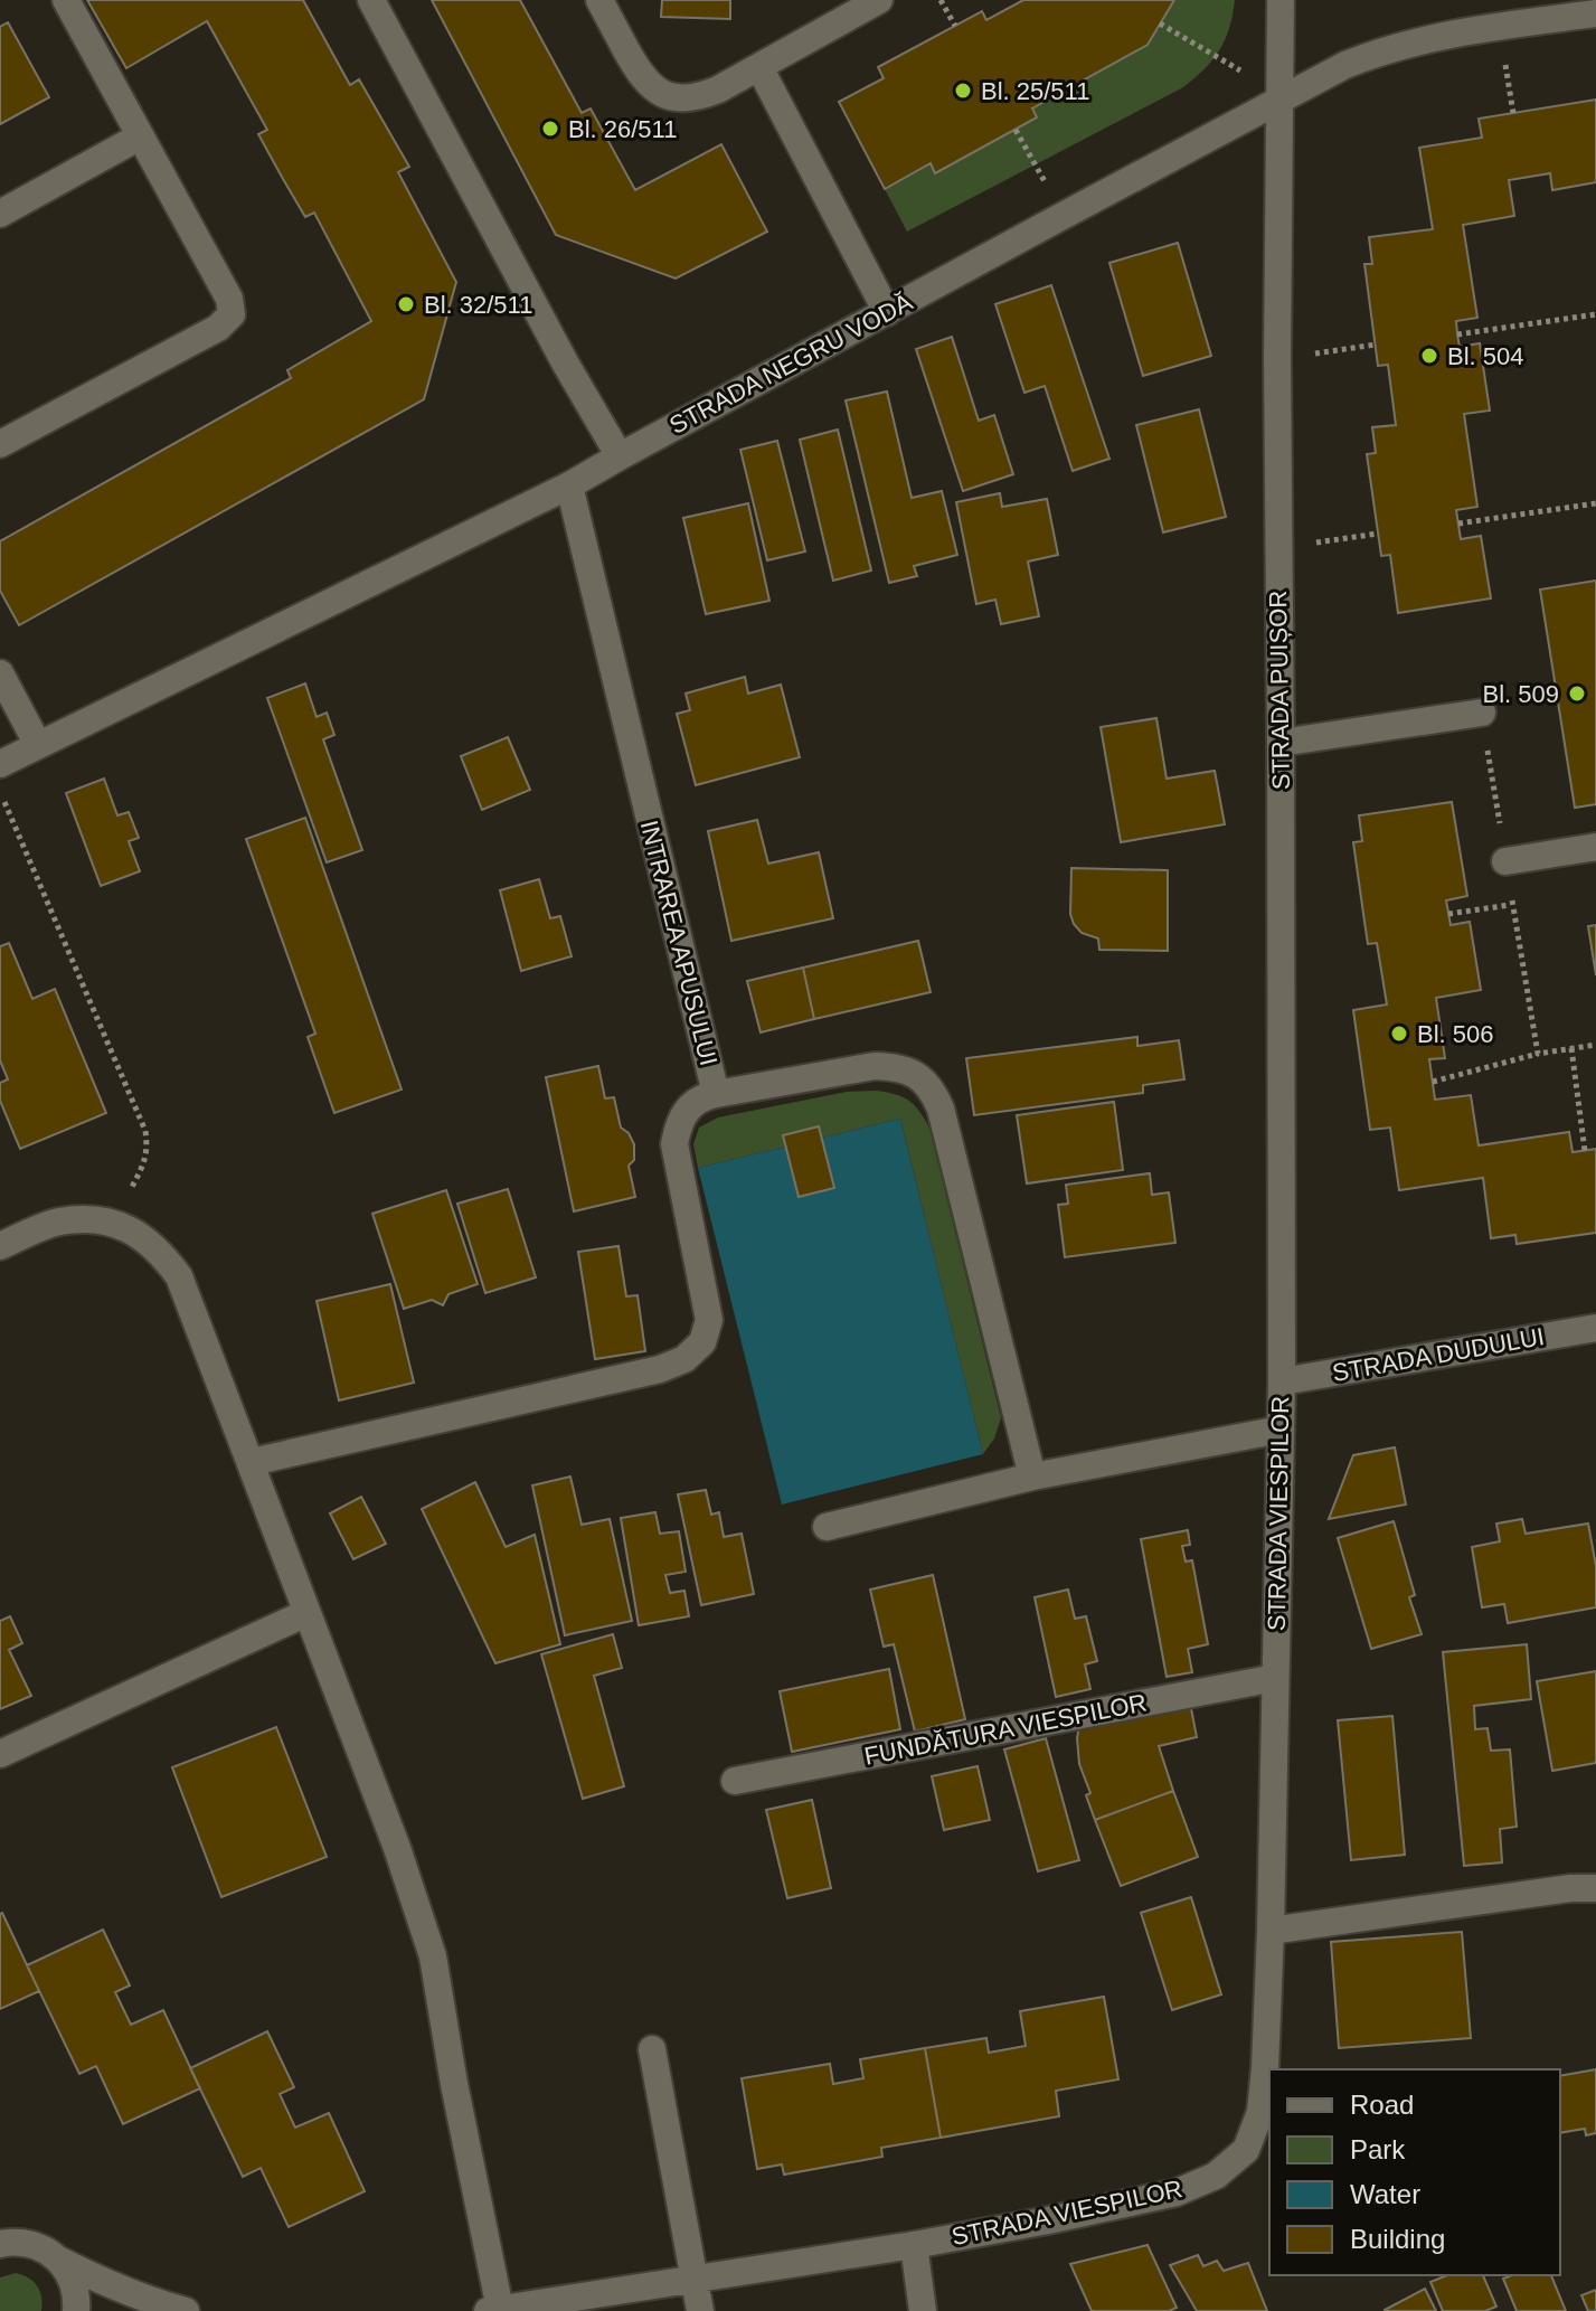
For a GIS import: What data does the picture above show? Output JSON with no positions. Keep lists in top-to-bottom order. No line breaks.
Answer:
{"streets":{"street":["STRADA NEGRU VODĂ","STRADA PUIȘOR","INTRAREA APUSULUI","STRADA DUDULUI","STRADA VIESPILOR","FUNDĂTURA VIESPILOR"]},"crossings":[["STRADA NEGRU VODĂ","STRADA PUIȘOR"],["STRADA NEGRU VODĂ","INTRAREA APUSULUI"],["STRADA PUIȘOR","STRADA DUDULUI"],["STRADA PUIȘOR","STRADA VIESPILOR"],["STRADA DUDULUI","STRADA VIESPILOR"],["STRADA VIESPILOR","FUNDĂTURA VIESPILOR"]],"places":["Bl. 25/511","Bl. 26/511","Bl. 32/511","Bl. 504","Bl. 509","Bl. 506"],"legend":["Road","Park","Water","Building"]}
